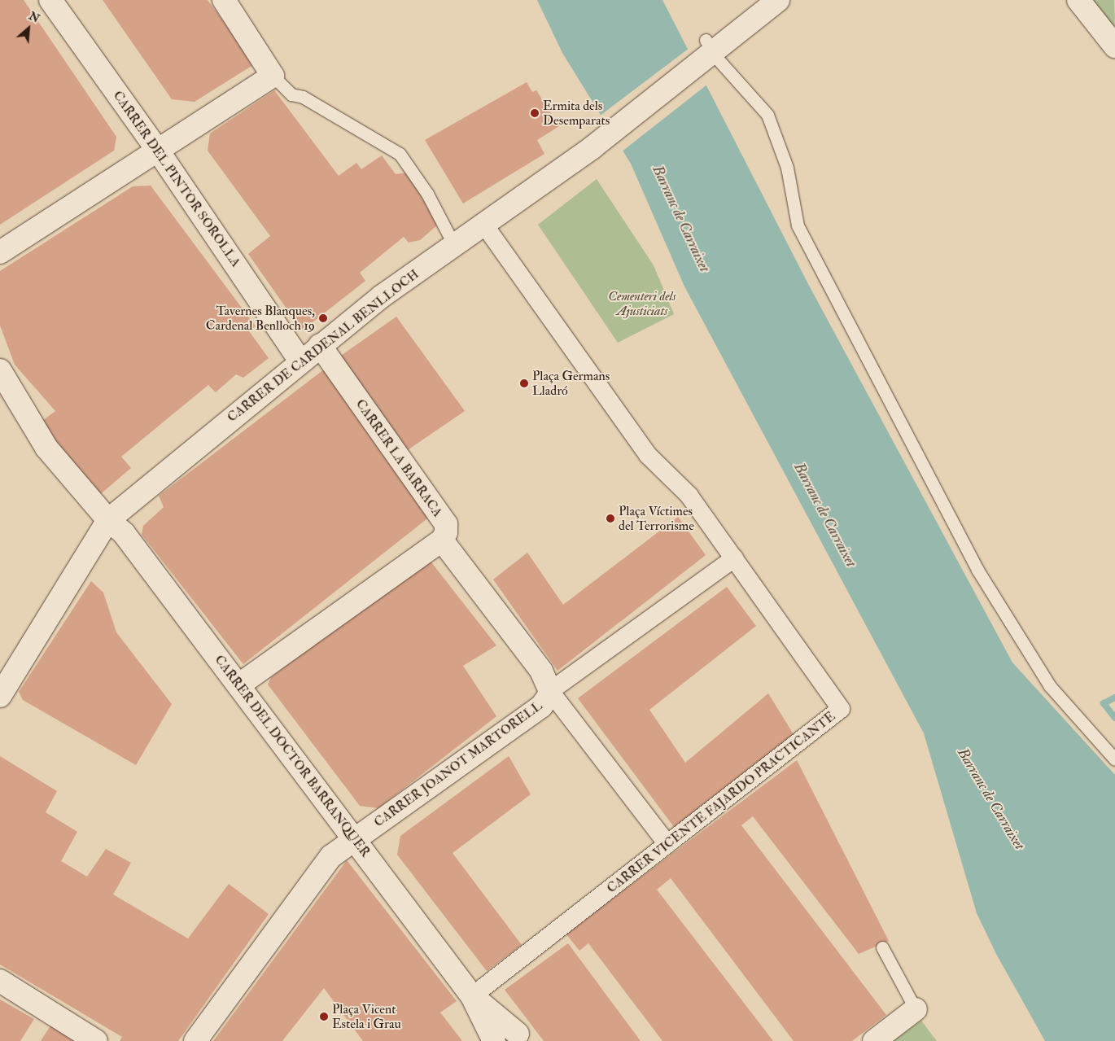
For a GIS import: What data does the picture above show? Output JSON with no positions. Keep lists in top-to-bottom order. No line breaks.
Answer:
{"streets":{"street":["CARRER DEL PINTOR SOROLLA","CARRER DE CARDENAL BENLLOCH","CARRER LA BARRACA","CARRER DEL DOCTOR BARRANQUER","CARRER JOANOT MARTORELL","CARRER VICENTE FAJARDO PRACTICANTE"]},"crossings":[["CARRER DEL PINTOR SOROLLA","CARRER DE CARDENAL BENLLOCH"],["CARRER DE CARDENAL BENLLOCH","CARRER LA BARRACA"],["CARRER DE CARDENAL BENLLOCH","CARRER DEL DOCTOR BARRANQUER"],["CARRER DE CARDENAL BENLLOCH","CARRER VICENTE FAJARDO PRACTICANTE"],["CARRER DEL DOCTOR BARRANQUER","CARRER JOANOT MARTORELL"],["CARRER DEL DOCTOR BARRANQUER","CARRER VICENTE FAJARDO PRACTICANTE"],["CARRER JOANOT MARTORELL","CARRER VICENTE FAJARDO PRACTICANTE"]],"water":["Barranc de Carraixet"],"parks":["Cementeri dels Ajusticiats"],"places":["Ermita dels Desemparats","Tavernes Blanques, Cardenal Benlloch 19","Plaça Germans Lladró","Plaça Víctimes del Terrorisme","Plaça Vicent Estela i Grau"],"north":"top right"}
